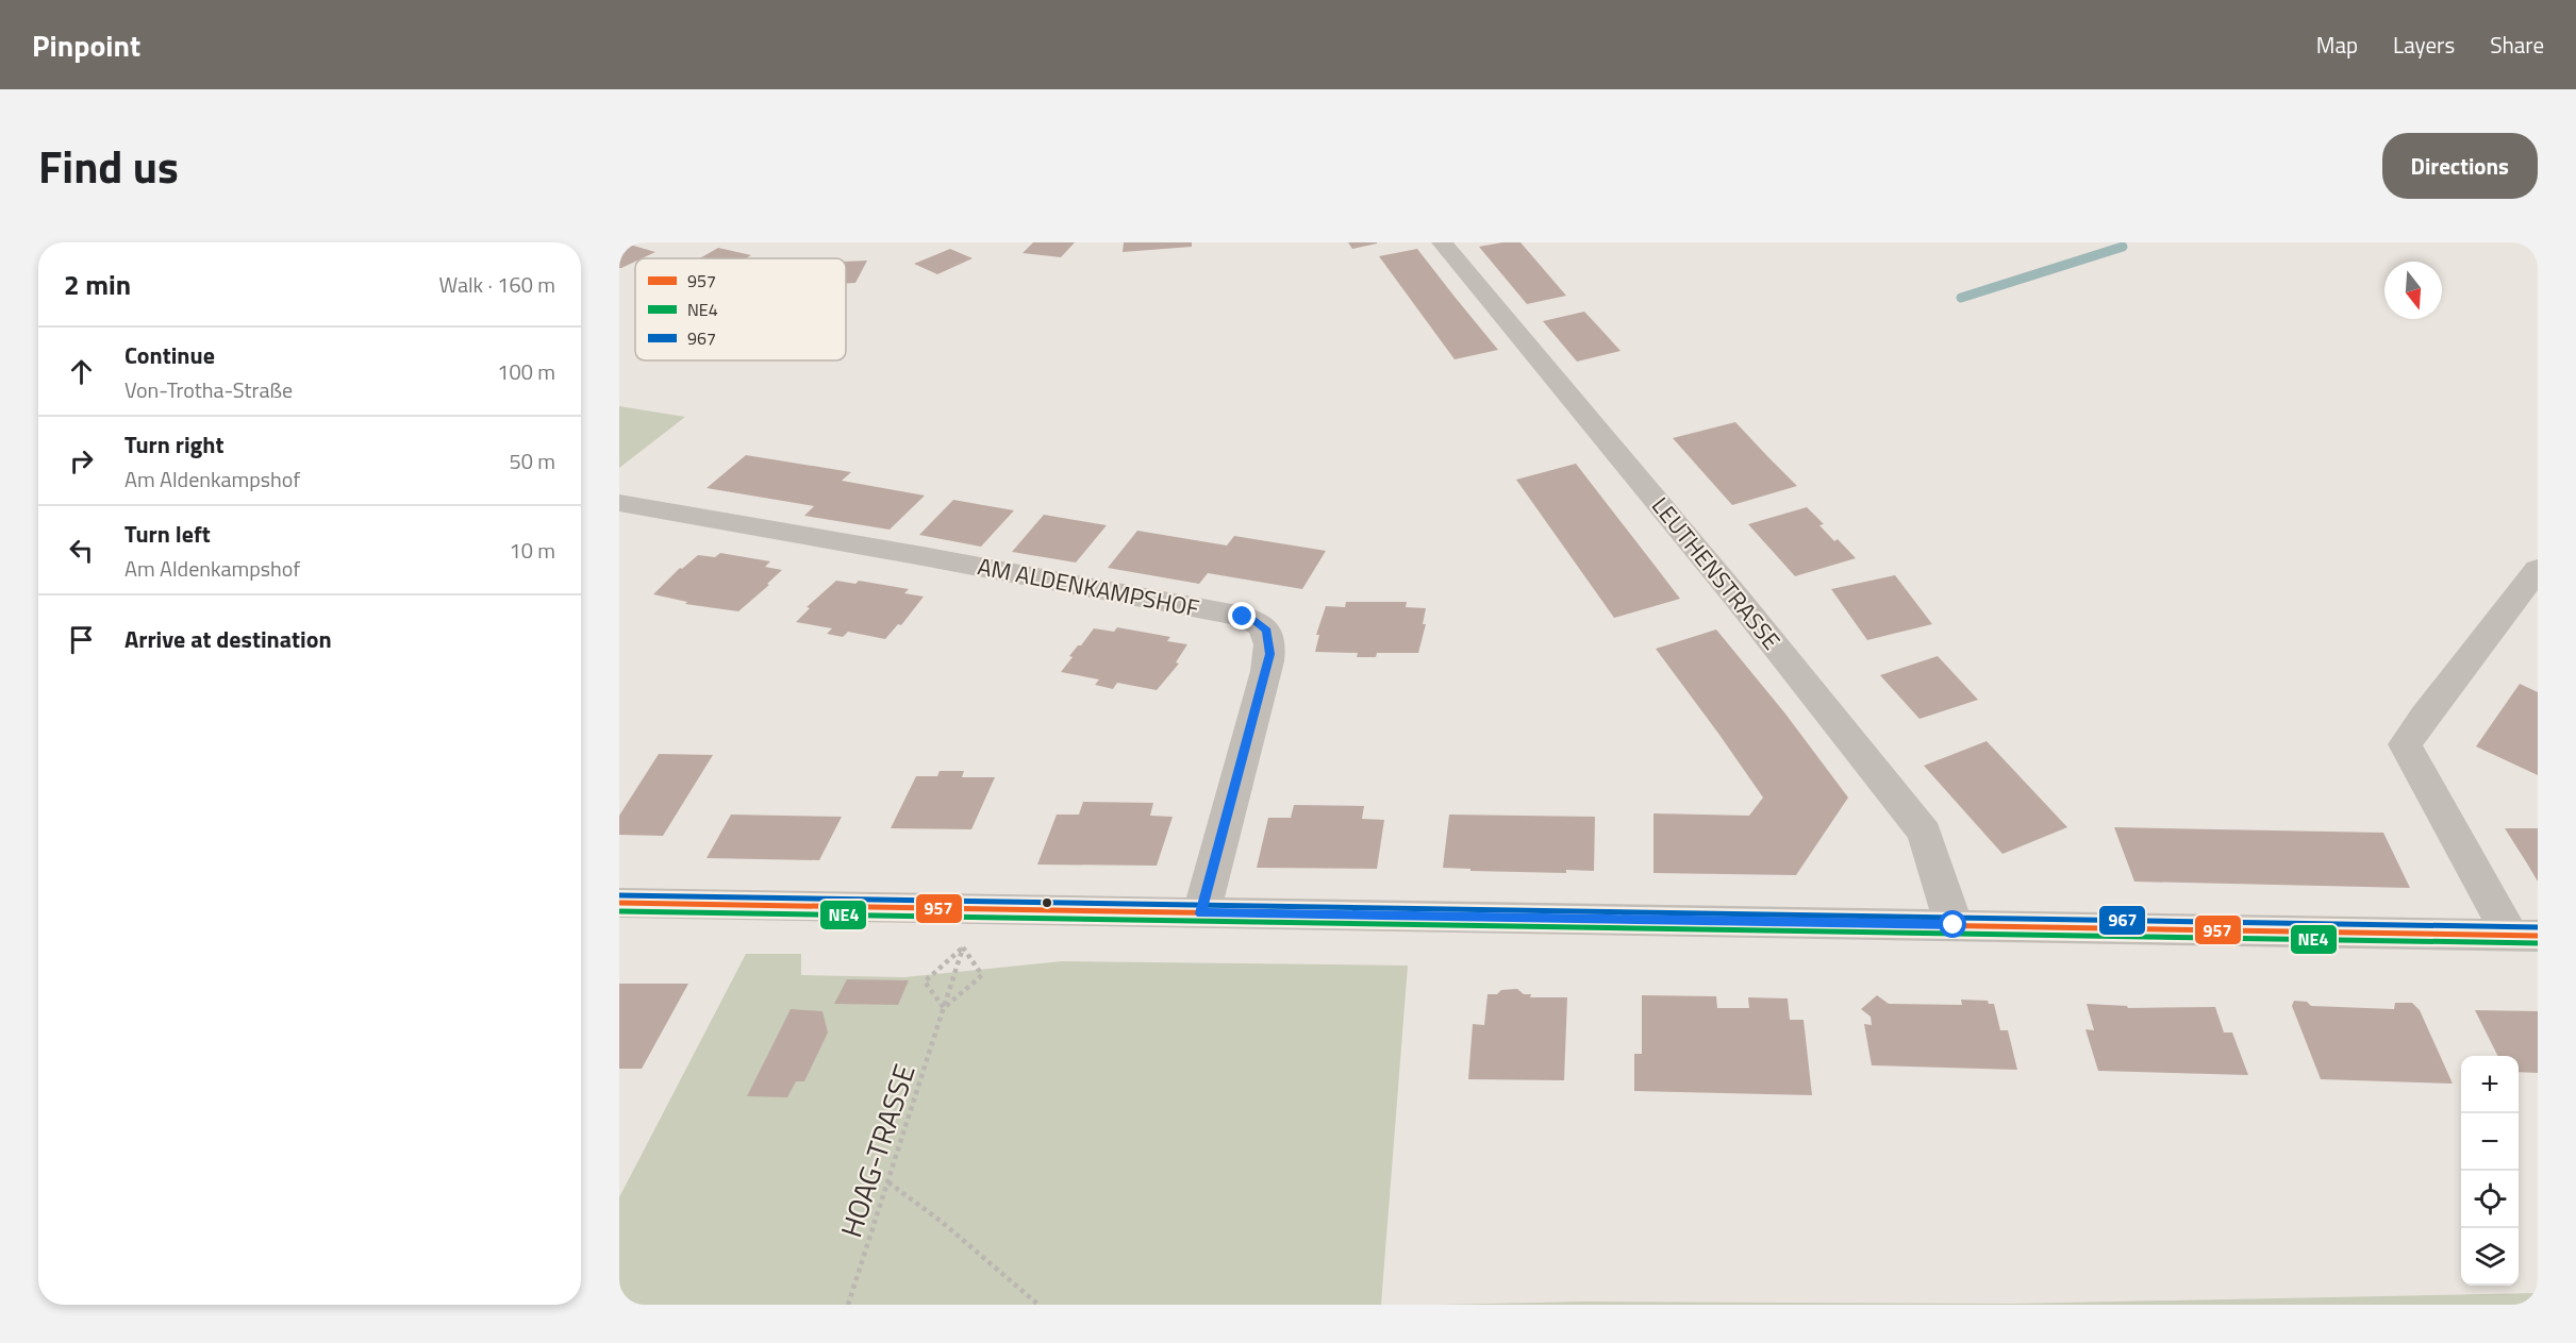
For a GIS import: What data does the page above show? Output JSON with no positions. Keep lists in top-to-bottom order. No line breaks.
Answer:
{"streets":{"street":["LEUTHENSTRASSE","AM ALDENKAMPSHOF"],"path":["HOAG-TRASSE"]},"lines":["transit line 967","transit line 957","transit line NE4"],"legend":["957","NE4","967"],"north":"bottom","page":{"header":"Pinpoint","nav":["Map","Layers","Share"],"title":"Find us","buttons":"Directions","heading":["2 min","Walk · 160 m"],"list":[["Continue","Von-Trotha-Straße","100 m"],["Turn right","Am Aldenkampshof","50 m"],["Turn left","Am Aldenkampshof","10 m"],"Arrive at destination"],"map_buttons":["+","−"]}}
